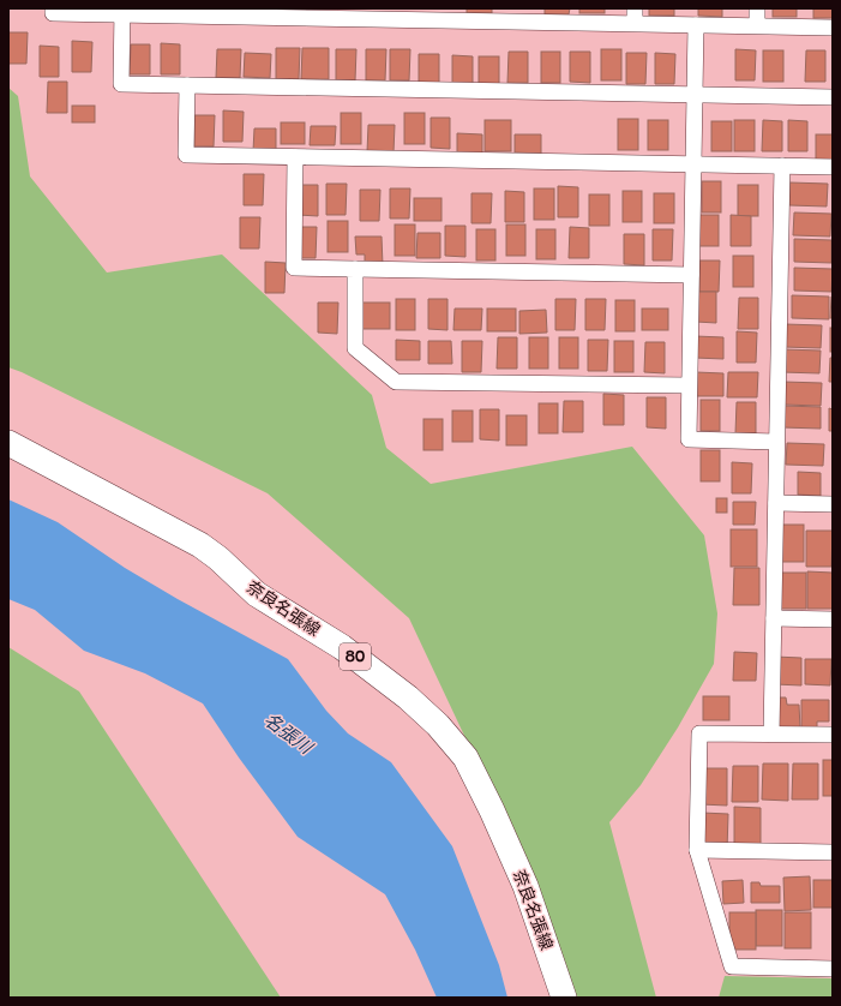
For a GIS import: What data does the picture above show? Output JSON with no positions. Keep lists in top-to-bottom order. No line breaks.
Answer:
{"streets":{"main road":["奈良名張線","80"]},"water":["名張川"]}
